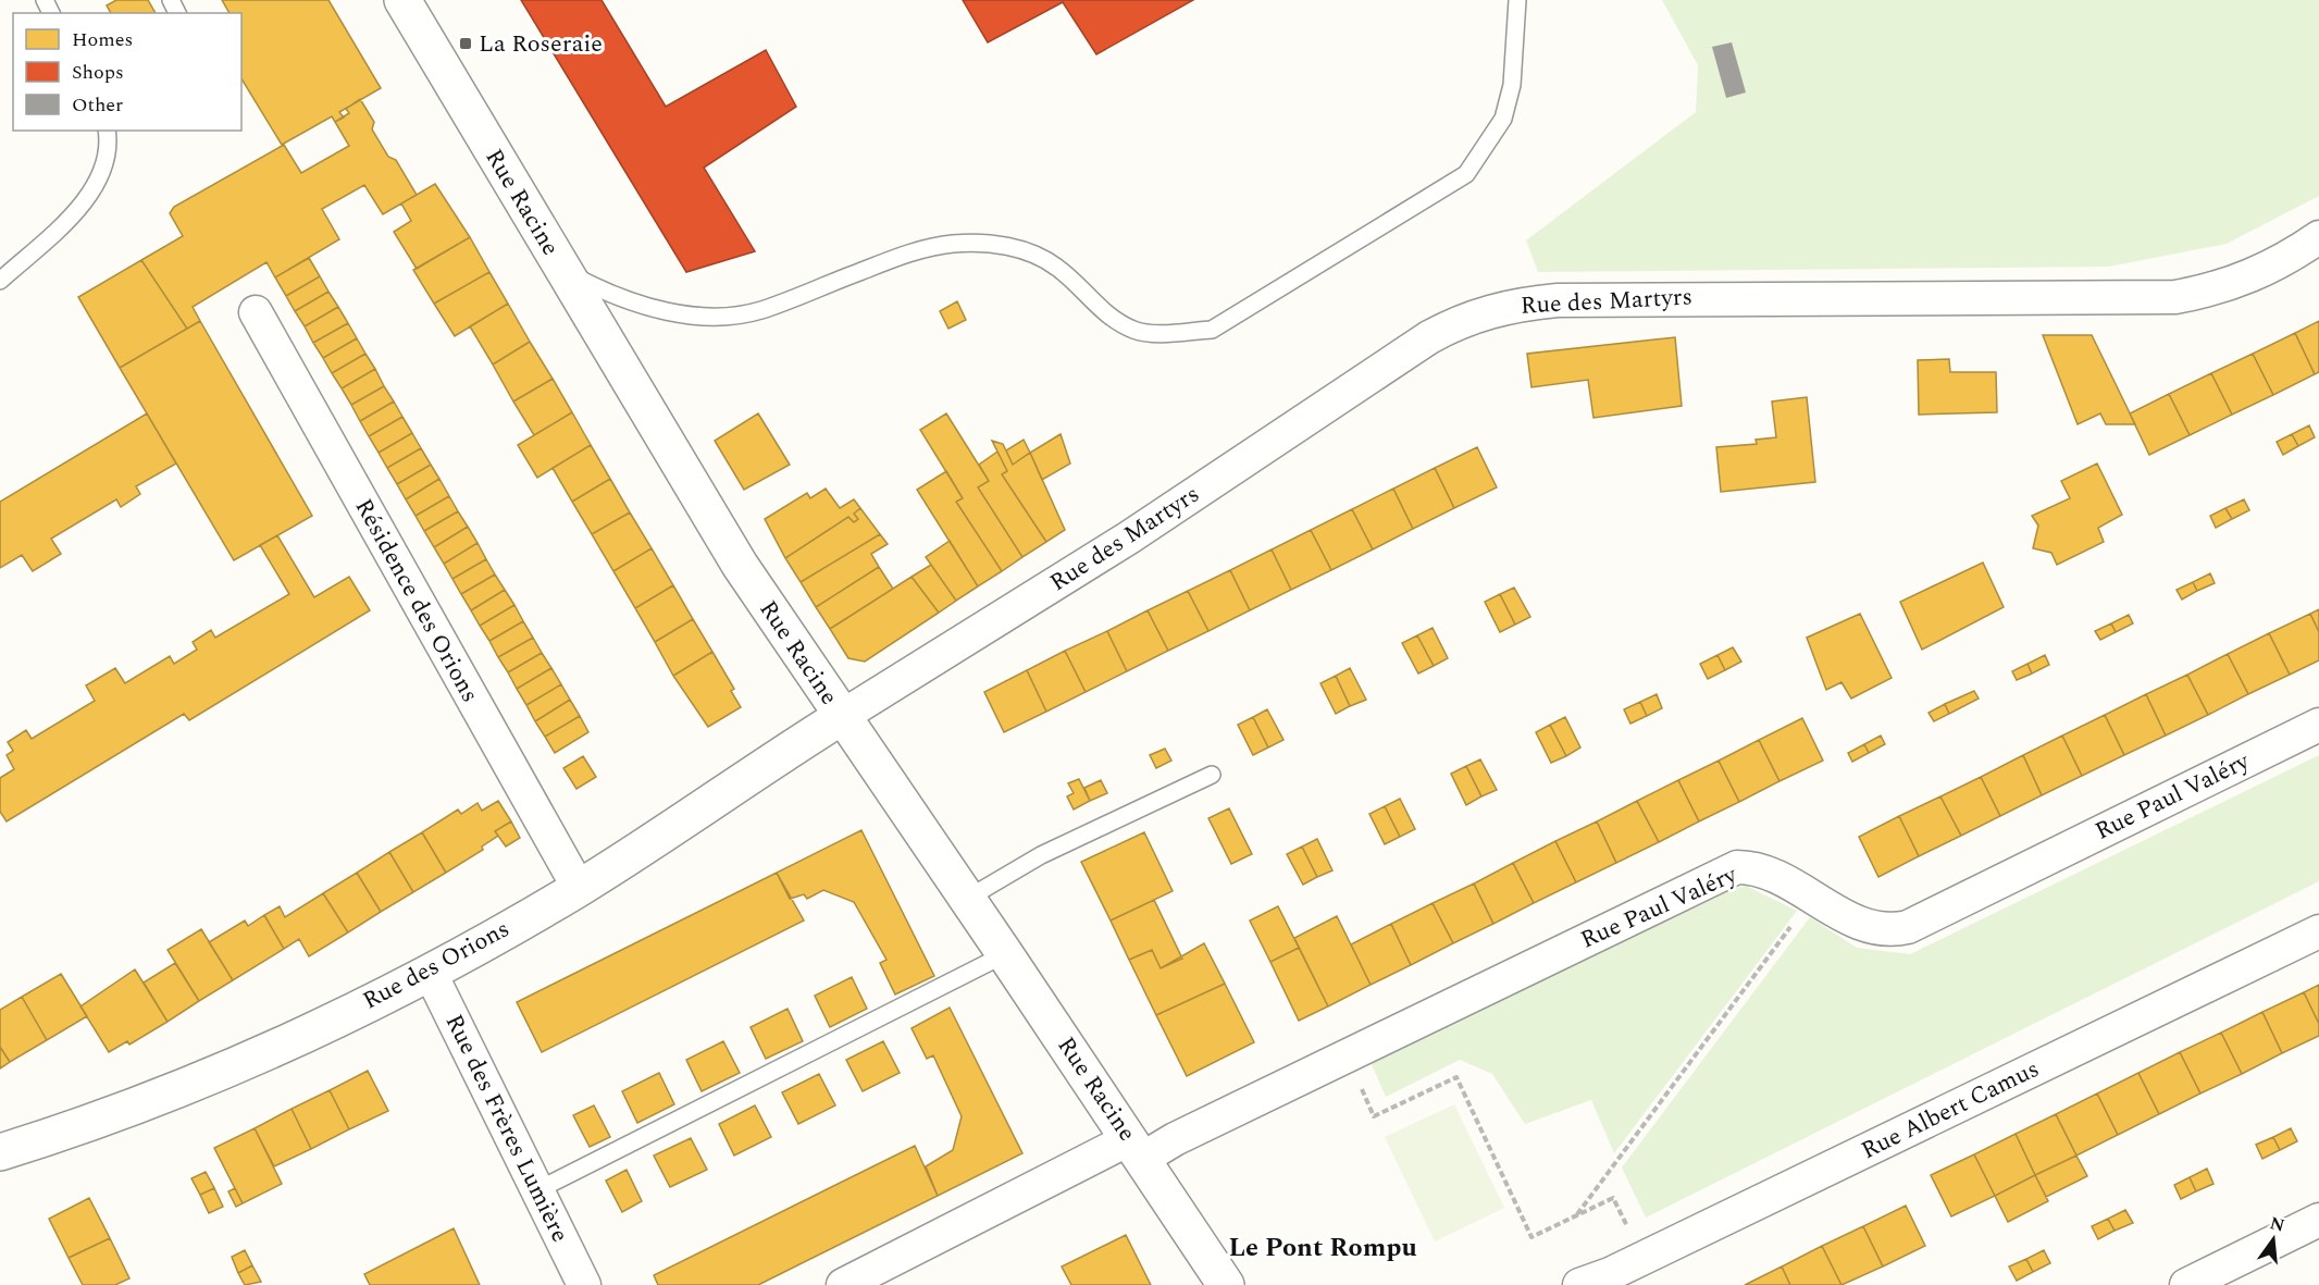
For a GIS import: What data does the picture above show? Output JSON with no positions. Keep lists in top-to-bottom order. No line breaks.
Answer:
{"streets":{"street":["Rue Racine","Rue des Martyrs","Résidence des Orions","Rue Paul Valéry","Rue des Orions","Rue Albert Camus","Rue des Frères Lumière"]},"crossings":[["Rue Racine","Rue des Martyrs"],["Rue Racine","Rue Paul Valéry"],["Rue Racine","Rue des Orions"],["Rue des Martyrs","Rue des Orions"],["Résidence des Orions","Rue des Orions"],["Rue des Orions","Rue des Frères Lumière"]],"districts":["Le Pont Rompu"],"places":{"transit":["La Roseraie"]},"legend":["Homes","Shops","Other"],"north":"top"}
